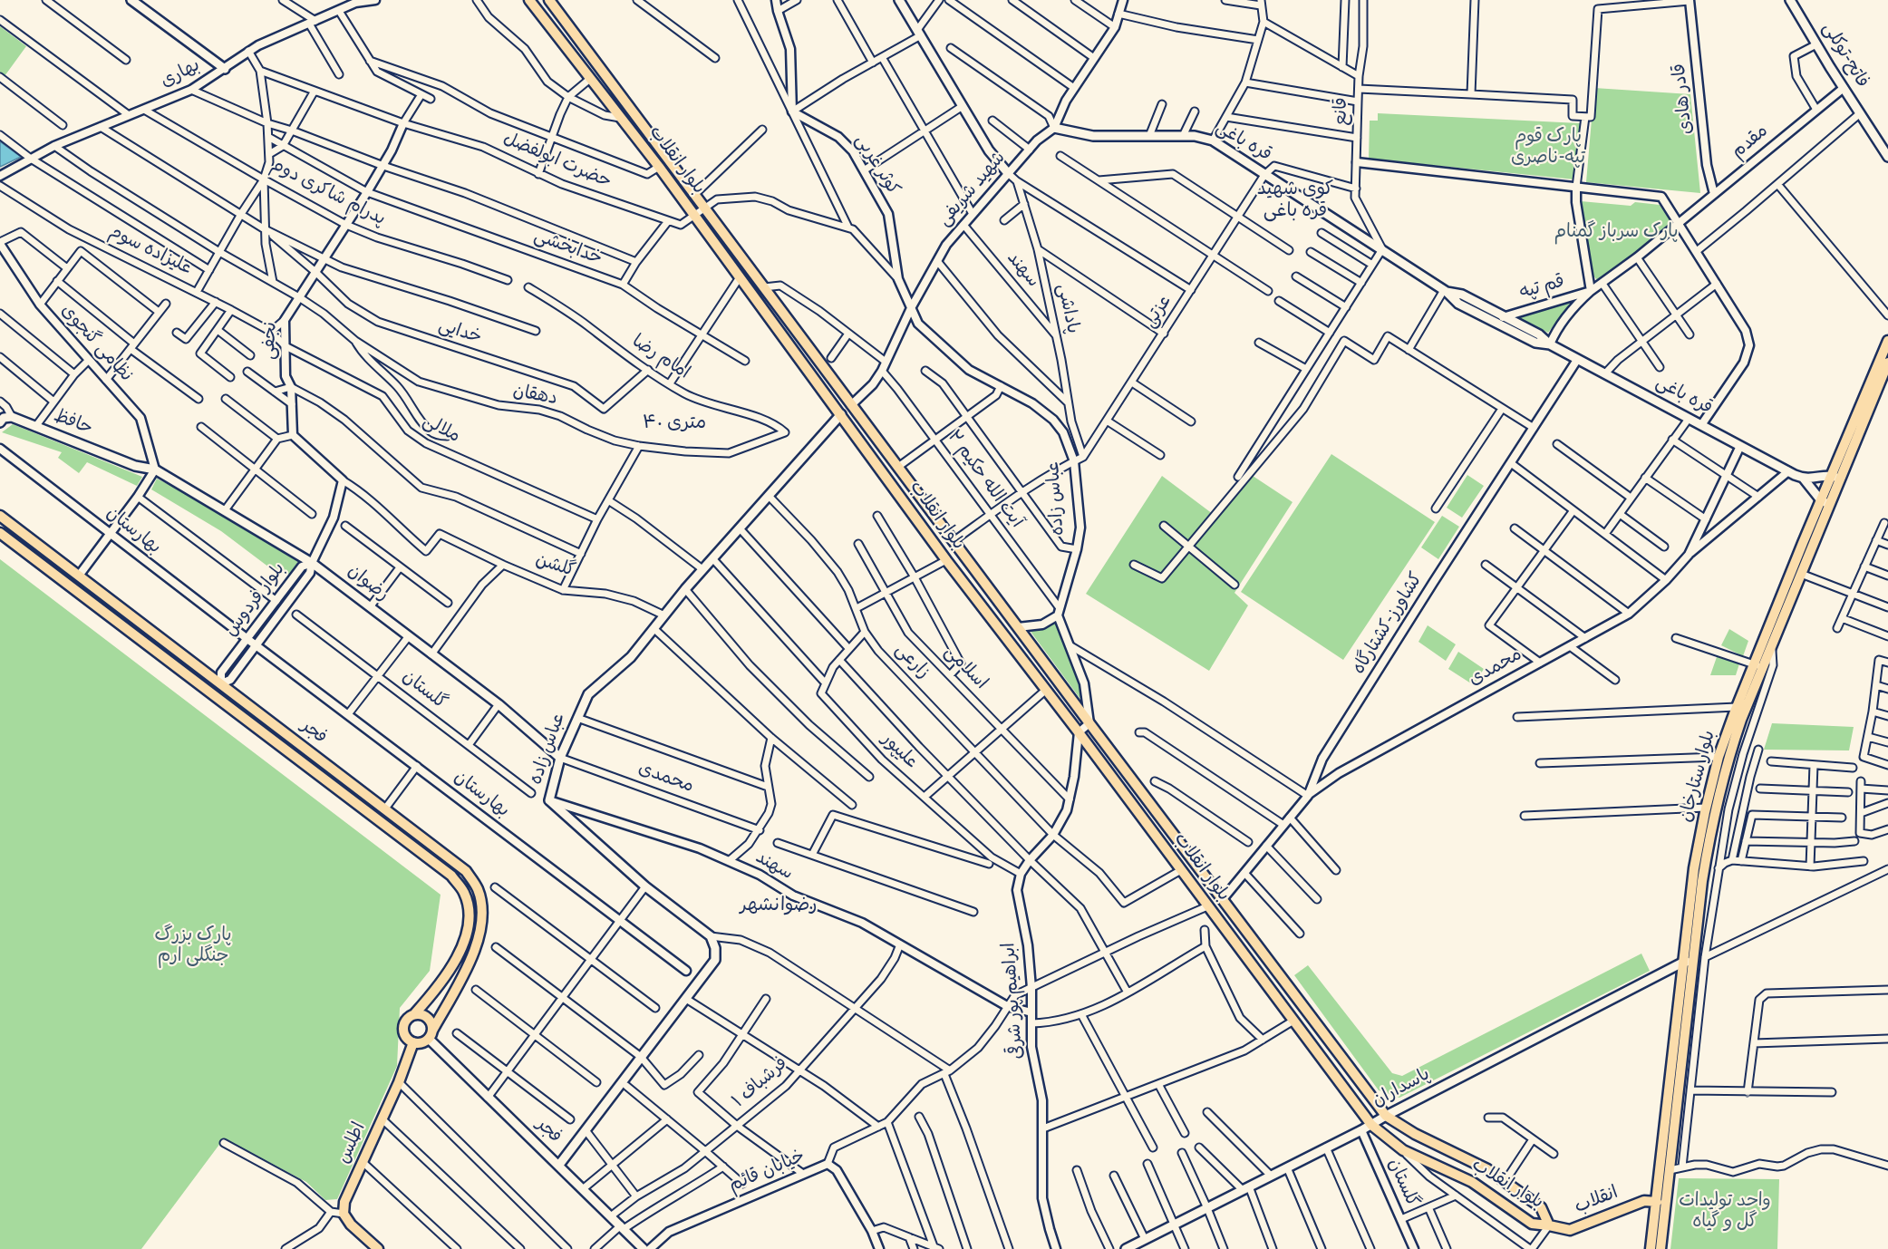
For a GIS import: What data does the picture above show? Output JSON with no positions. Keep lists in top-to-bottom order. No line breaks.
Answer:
{"streets":{"main road":["فاتح-توکلی","قره باغی","بلوار انقلاب","حافظ","عباس زاده","رضوان","فجر","بلوار ستارخان","پاسداران","اطلس","انقلاب"],"street":["بهاری","قادر هادی","قانع","مقدم","حضرت ابولفضل","کوثر غربی","شهید شریفى","پدرام شاکری دوم","خدابخشی","علیزاده سوم","سهند","قم تپه","پاداشی","عزتی","خدایی","نجفی","نظامی گنجوی","امام رضا","دهقان","ملالی","آیت الله حکیم ۲","بهارستان","گلشن","بلوار فردوس","کشاورز-کشتارگاه","زارعی","اسلامی","محمدی","گلستان","علیپور","ابراهیم پور شرقی","فرشباف ۱","خیابان قائم"]},"crossings":[["فاتح-توکلی","مقدم"],["بهاری","پدرام شاکری دوم"],["بهاری","دهقان"],["قادر هادی","مقدم"],["قانع","قره باغی"],["قره باغی","شهید شریفى"],["قره باغی","قم تپه"],["قره باغی","عزتی"],["قره باغی","کشاورز-کشتارگاه"],["قره باغی","محمدی"],["قره باغی","بلوار ستارخان"],["مقدم","قم تپه"],["بلوار انقلاب","حضرت ابولفضل"],["بلوار انقلاب","شهید شریفى"],["بلوار انقلاب","عباس زاده"],["بلوار انقلاب","کشاورز-کشتارگاه"],["بلوار انقلاب","زارعی"],["بلوار انقلاب","پاسداران"],["بلوار انقلاب","انقلاب"],["حضرت ابولفضل","نجفی"],["کوثر غربی","شهید شریفى"],["کوثر غربی","عباس زاده"],["شهید شریفى","سهند"],["شهید شریفى","آیت الله حکیم ۲"],["شهید شریفى","عباس زاده"],["پدرام شاکری دوم","نجفی"],["خدابخشی","نجفی"],["علیزاده سوم","نجفی"],["علیزاده سوم","ملالی"],["سهند","پاداشی"],["سهند","عباس زاده"],["سهند","ابراهیم پور شرقی"],["سهند","فرشباف ۱"],["پاداشی","عزتی"],["خدایی","نجفی"],["خدایی","امام رضا"],["نجفی","دهقان"],["نجفی","ملالی"],["نظامی گنجوی","رضوان"],["امام رضا","دهقان"],["حافظ","رضوان"],["آیت الله حکیم ۲","عباس زاده"],["عباس زاده","گلشن"],["عباس زاده","رضوان"],["عباس زاده","زارعی"],["عباس زاده","محمدی"],["بهارستان","بلوار فردوس"],["رضوان","بلوار فردوس"],["رضوان","محمدی"],["بلوار فردوس","فجر"],["کشاورز-کشتارگاه","محمدی"],["گلستان","پاسداران"],["فجر","فرشباف ۱"],["فجر","اطلس"],["علیپور","ابراهیم پور شرقی"],["بلوار ستارخان","پاسداران"],["بلوار ستارخان","انقلاب"]],"districts":["کوی شهید قره باغی","۴۰ متری","رضوانشهر"],"parks":["پارک قوم تپه-ناصری","پارک سرباز گمنام","پارک بزرگ جنگلی ارم","واحد تولیدات گل و گیاه"]}
